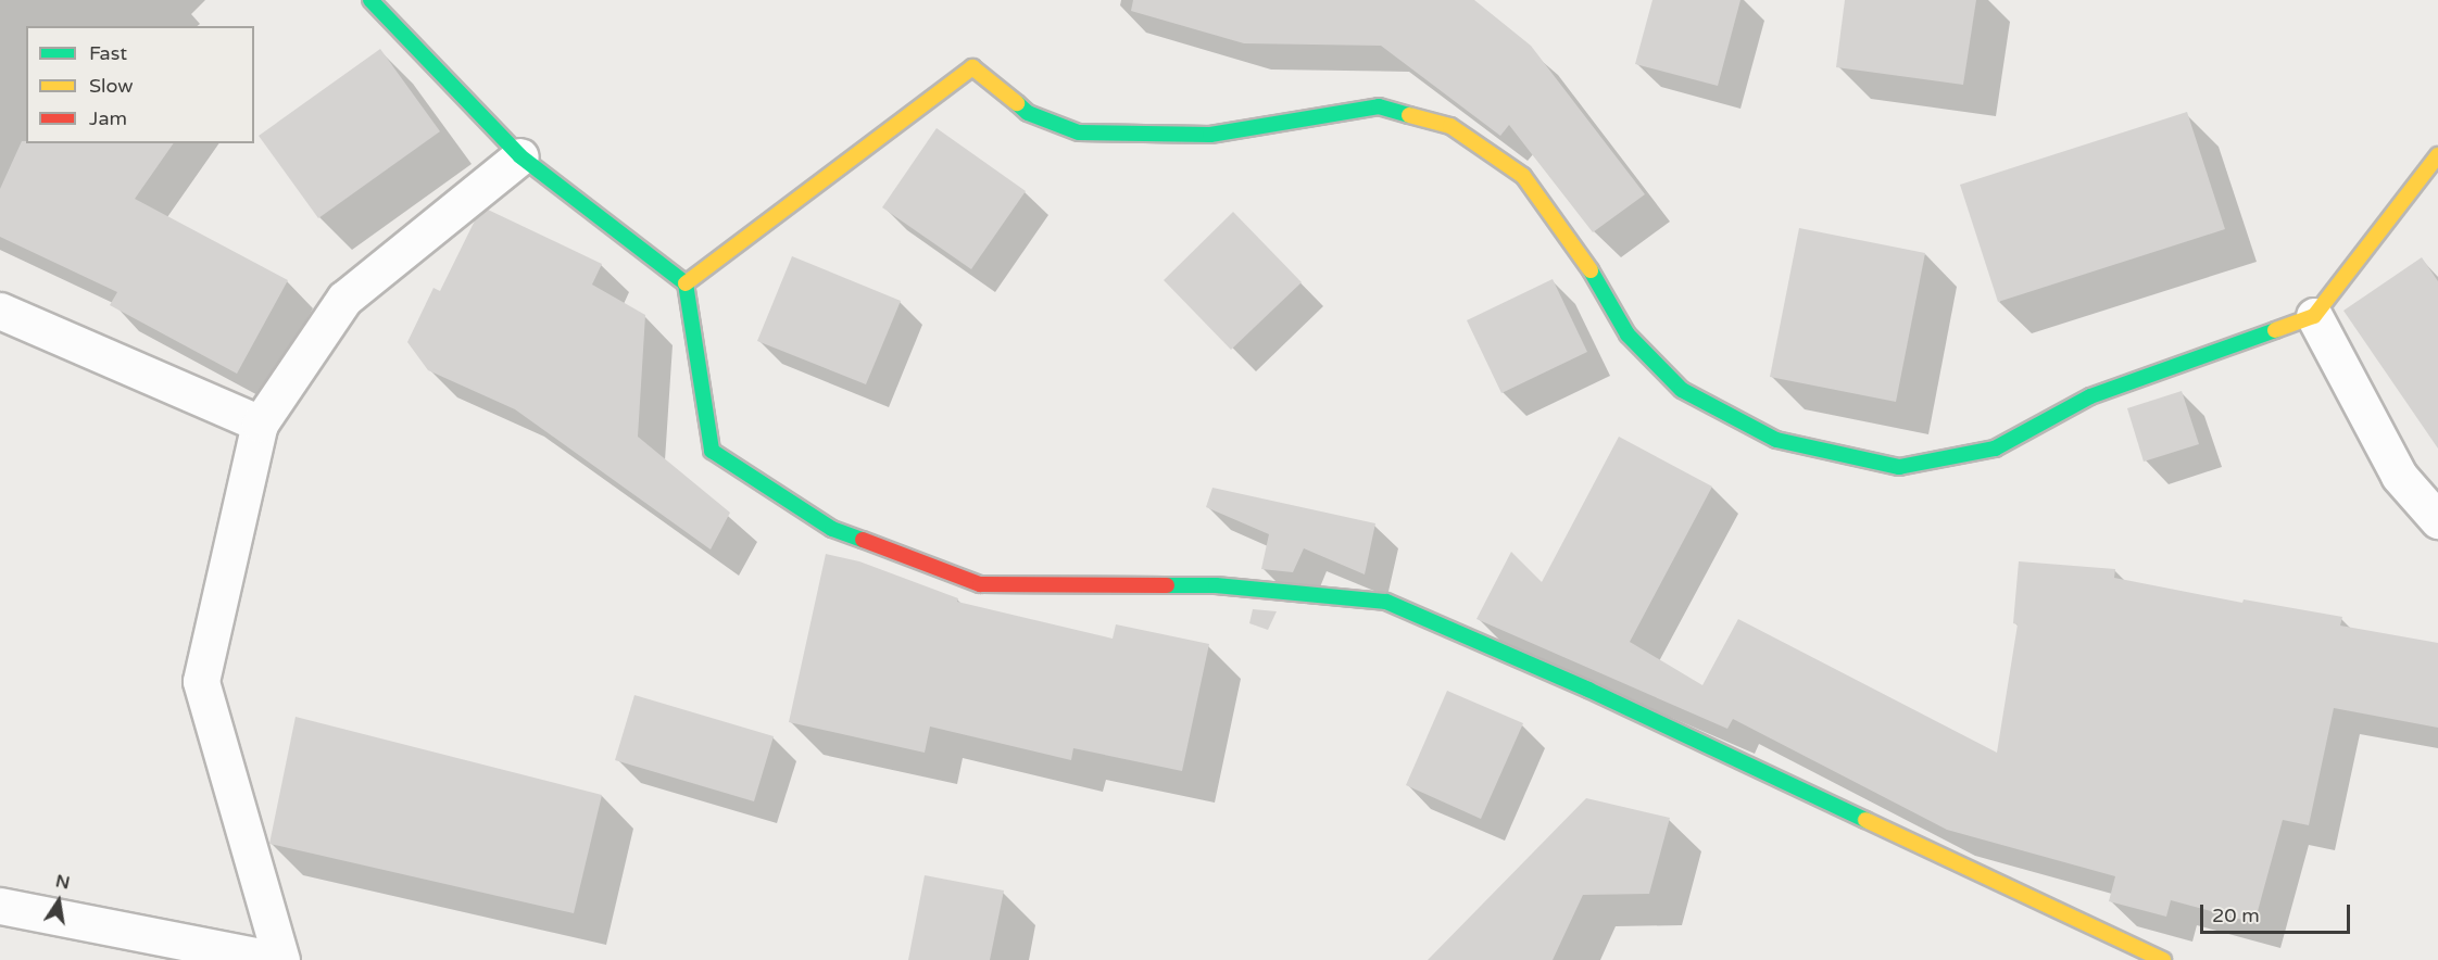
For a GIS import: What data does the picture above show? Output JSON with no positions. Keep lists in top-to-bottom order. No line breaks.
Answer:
{"legend":["Fast","Slow","Jam"],"scale_bar":"20 m","north":"top"}
